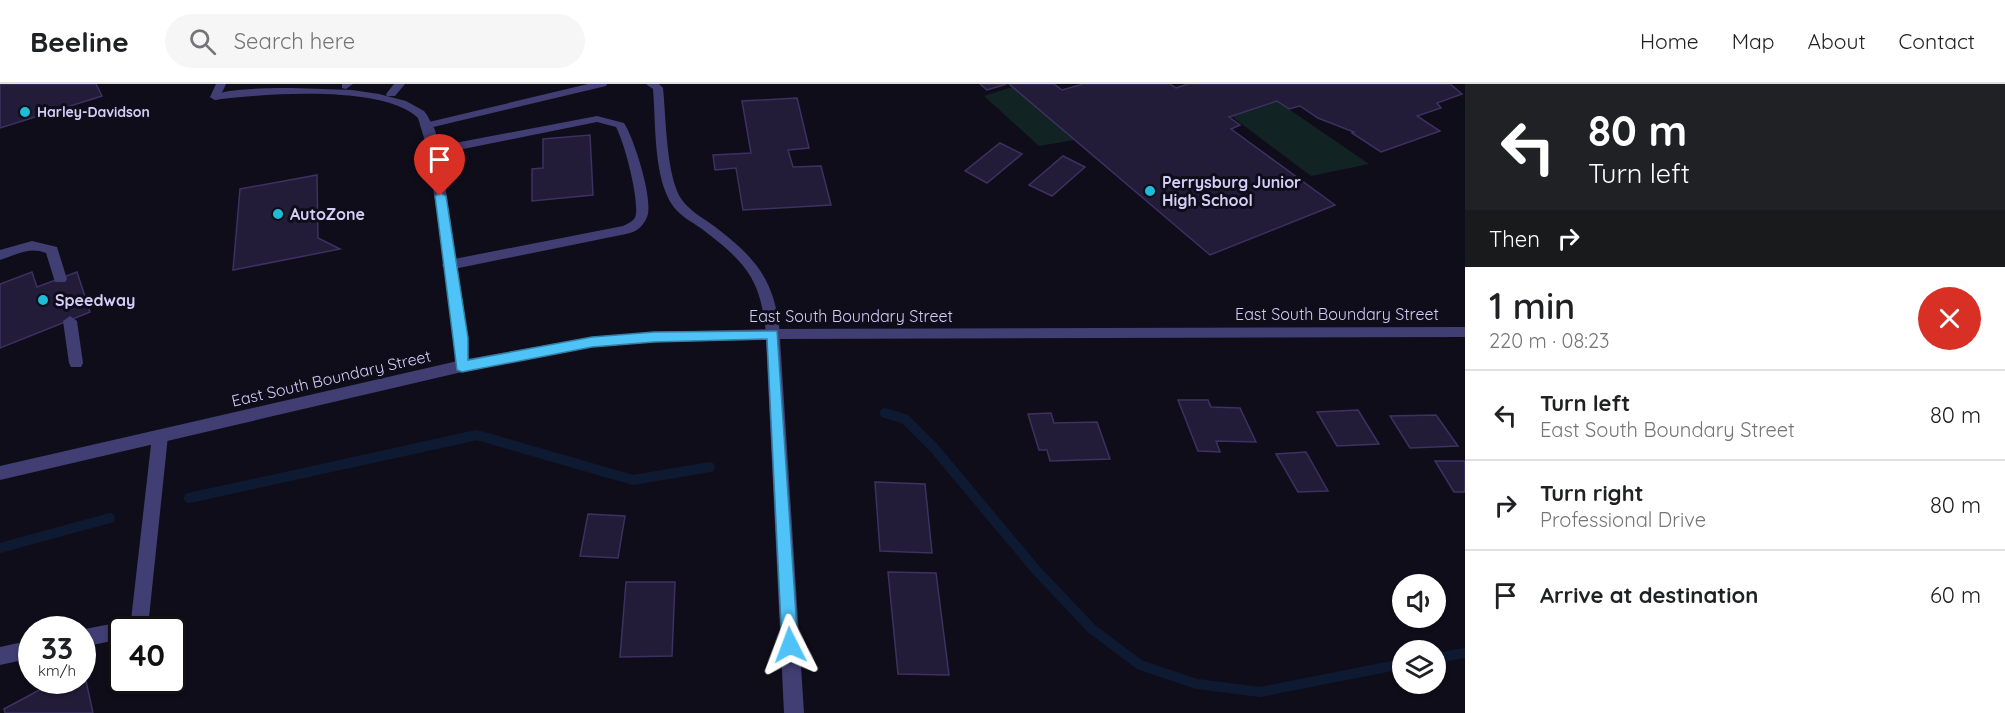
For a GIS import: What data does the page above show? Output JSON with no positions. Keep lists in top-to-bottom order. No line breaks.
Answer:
{"streets":{"street":["East South Boundary Street"]},"places":["Harley-Davidson","Perrysburg Junior High School","AutoZone","Speedway"],"page":{"header":"Beeline","search":"Search here","nav":["Home","Map","About","Contact"],"turn":["80 m","Turn left"],"then":"Then","heading":["1 min","220 m · 08:23"],"list":[{"name":"Turn left","note":"East South Boundary Street","value":"80 m"},{"name":"Turn right","note":"Professional Drive","value":"80 m"},{"name":"Arrive at destination","value":"60 m"}],"speed":"33 km/h","limit":"40"}}
